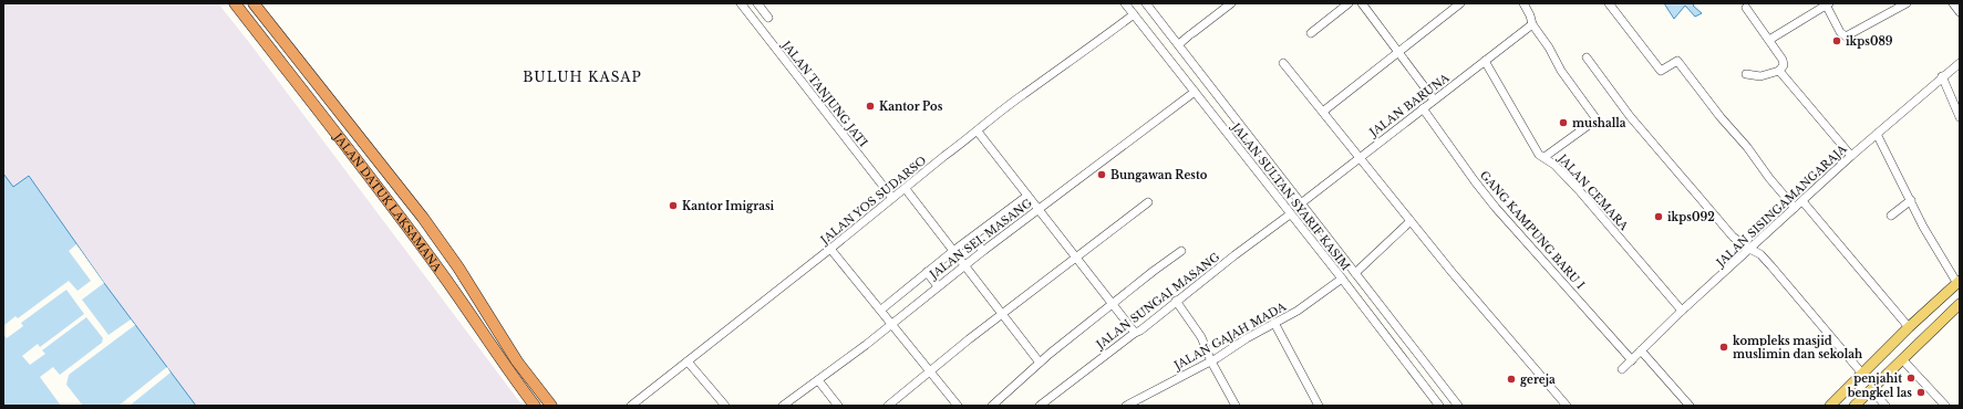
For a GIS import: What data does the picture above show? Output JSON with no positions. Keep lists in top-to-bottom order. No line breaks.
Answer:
{"streets":{"highway":["JALAN DATUK LAKSAMANA"],"street":["JALAN TANJUNG JATI","JALAN BARUNA","JALAN CEMARA","JALAN SULTAN SYARIF KASIM","JALAN YOS SUDARSO","JALAN SISINGAMANGARAJA","GANG KAMPUNG BARU I","JALAN SEI. MASANG","JALAN SUNGAI MASANG","JALAN GAJAH MADA"]},"crossings":[["JALAN TANJUNG JATI","JALAN YOS SUDARSO"],["JALAN BARUNA","JALAN CEMARA"],["JALAN BARUNA","JALAN SULTAN SYARIF KASIM"],["JALAN BARUNA","GANG KAMPUNG BARU I"],["JALAN CEMARA","JALAN SISINGAMANGARAJA"],["JALAN SULTAN SYARIF KASIM","JALAN YOS SUDARSO"],["JALAN SULTAN SYARIF KASIM","JALAN SEI. MASANG"],["JALAN SULTAN SYARIF KASIM","JALAN SUNGAI MASANG"],["JALAN SULTAN SYARIF KASIM","JALAN GAJAH MADA"],["JALAN SISINGAMANGARAJA","GANG KAMPUNG BARU I"]],"districts":["BULUH KASAP"],"places":["ikps089","Kantor Pos","mushalla","Bungawan Resto","Kantor Imigrasi","ikps092","kompleks masjid muslimin dan sekolah","penjahit","gereja","bengkel las"]}
